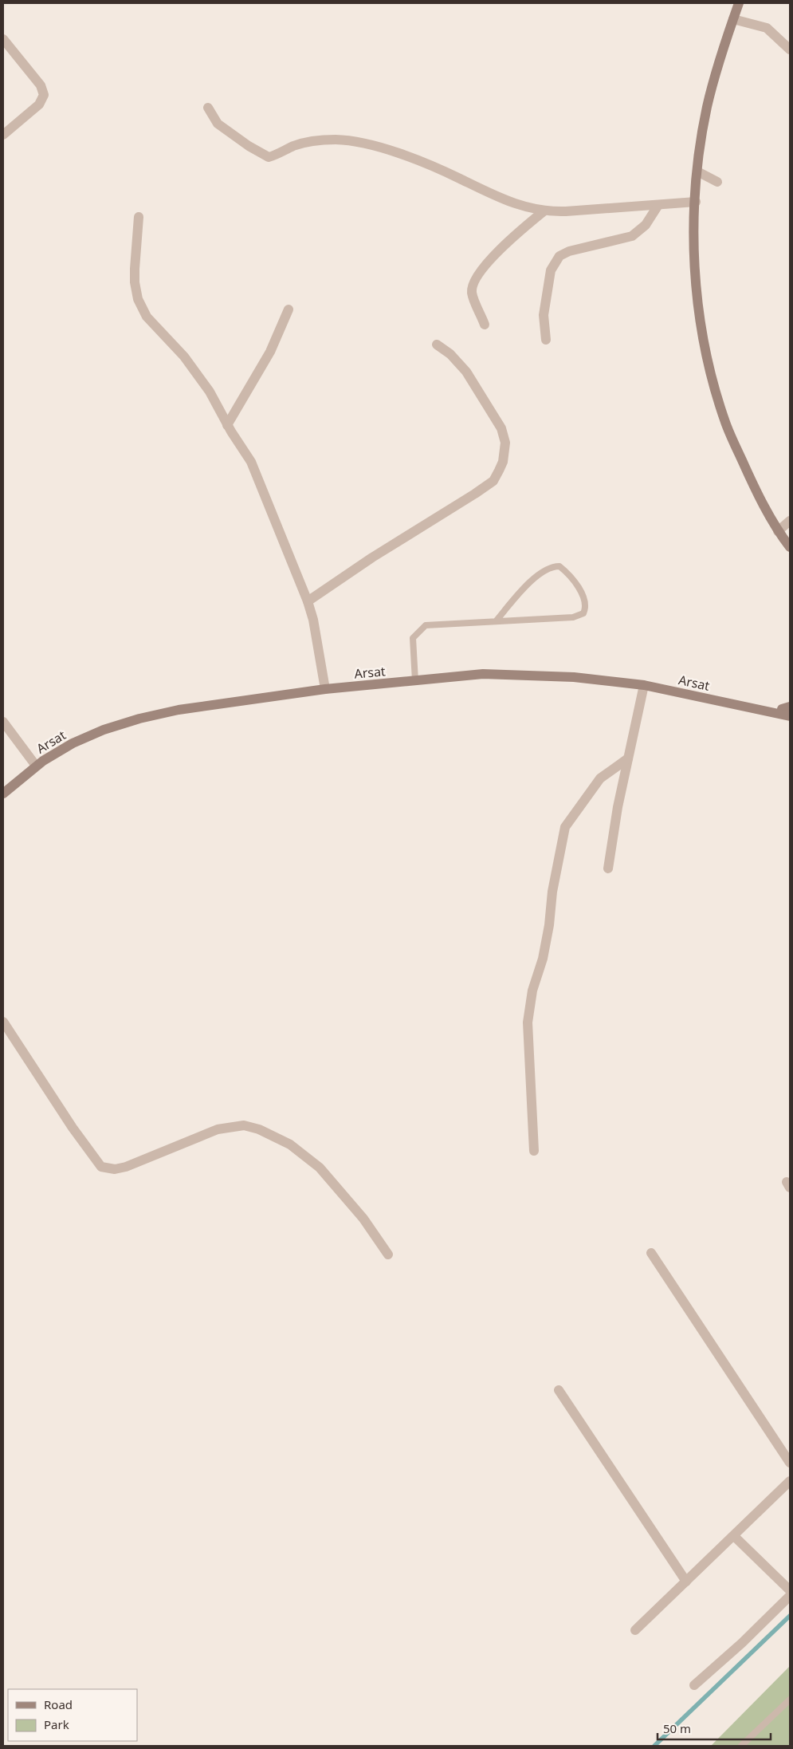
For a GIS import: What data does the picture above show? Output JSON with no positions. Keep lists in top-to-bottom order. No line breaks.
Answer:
{"streets":{"street":["Arsat"]},"legend":["Road","Park"],"scale_bar":"50 m"}
